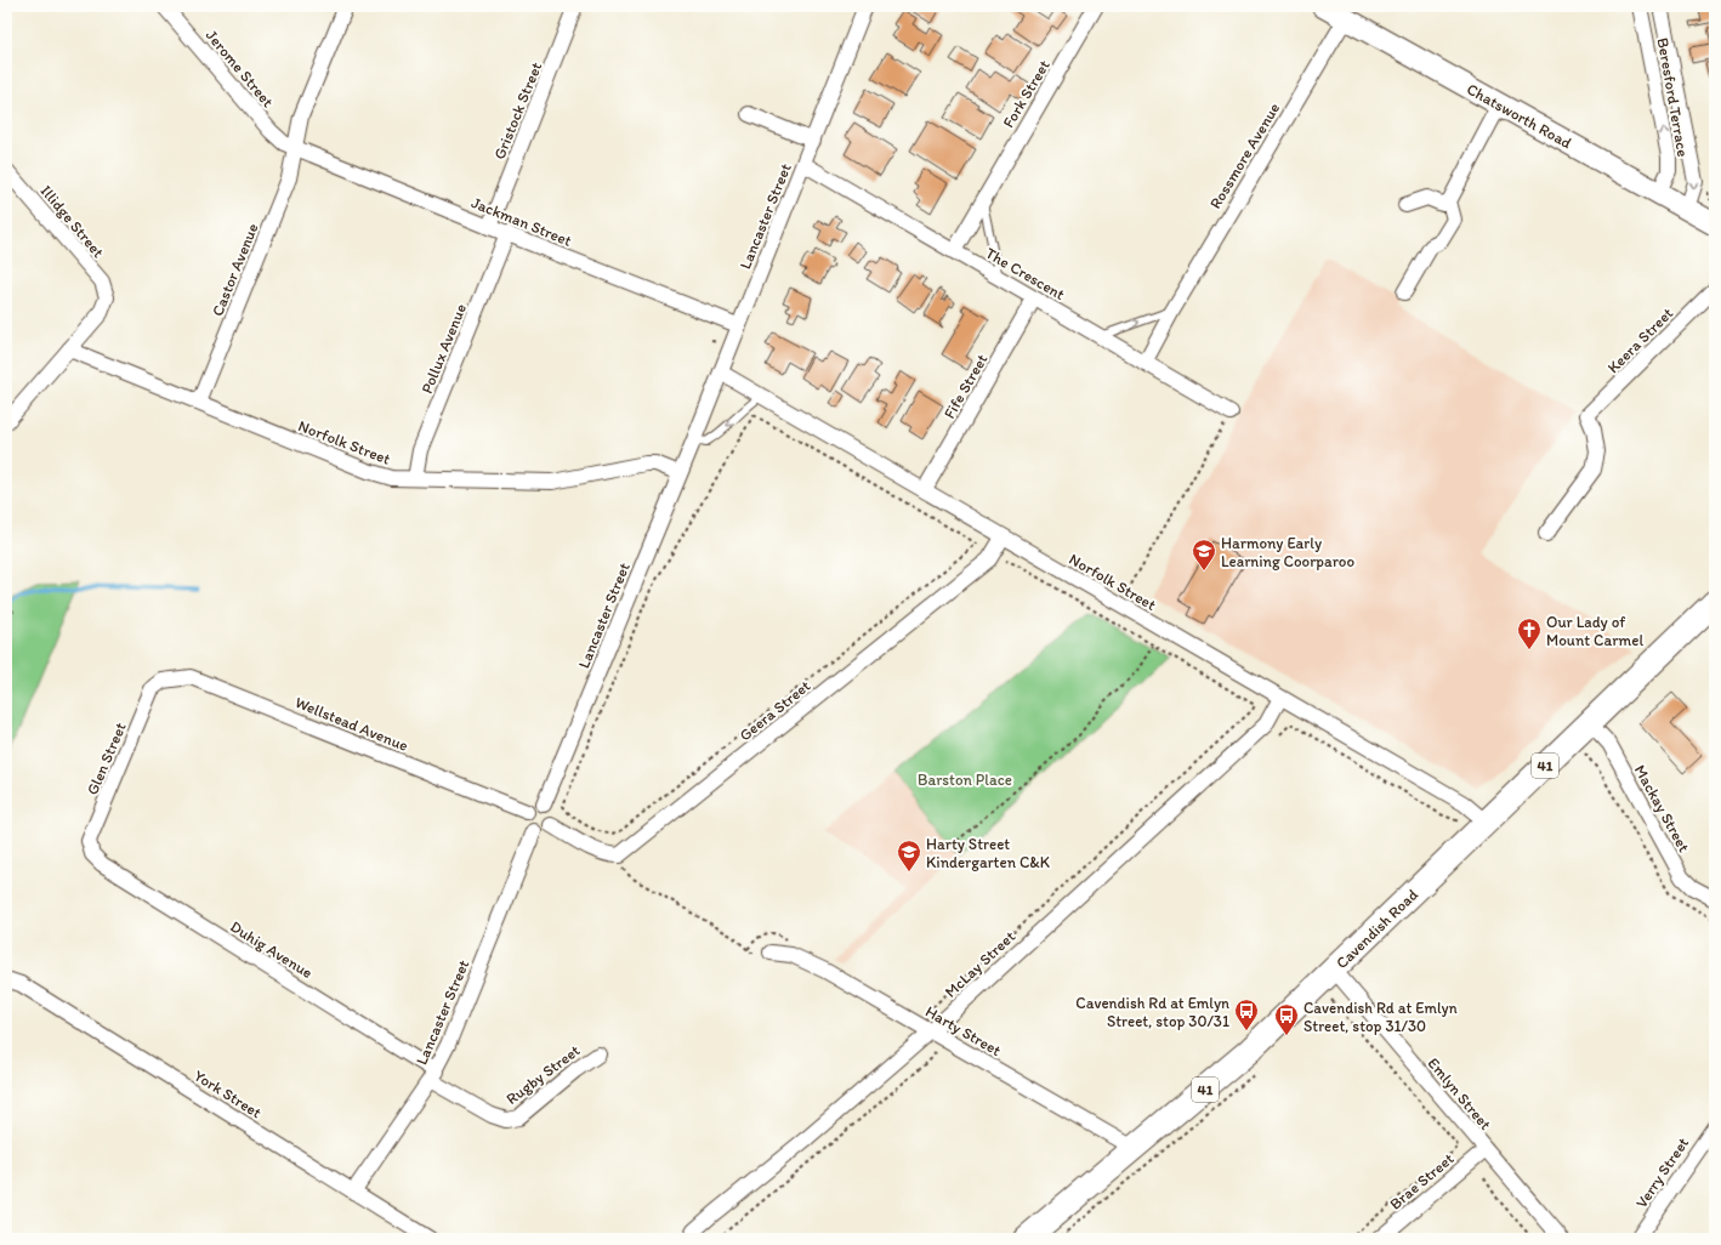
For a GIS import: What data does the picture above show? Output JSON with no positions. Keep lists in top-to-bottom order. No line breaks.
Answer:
{"streets":{"main road":["Chatsworth Road","41","Cavendish Road"],"street":["Jerome Street","Fork Street","Beresford Terrace","Gristock Street","Rossmore Avenue","Lancaster Street","Illidge Street","Jackman Street","Castor Avenue","The Crescent","Keera Street","Pollux Avenue","Fife Street","Norfolk Street","Geera Street","Wellstead Avenue","Glen Street","Mackay Street","Duhig Avenue","McLay Street","Harty Street","Rugby Street","York Street","Emlyn Street","Verry Street","Brae Street"]},"crossings":[["Jerome Street","Jackman Street"],["Jerome Street","Castor Avenue"],["Fork Street","The Crescent"],["Beresford Terrace","Chatsworth Road"],["Gristock Street","Jackman Street"],["Chatsworth Road","Rossmore Avenue"],["Rossmore Avenue","The Crescent"],["Lancaster Street","Jackman Street"],["Lancaster Street","The Crescent"],["Lancaster Street","Norfolk Street"],["Lancaster Street","Wellstead Avenue"],["Lancaster Street","Duhig Avenue"],["Lancaster Street","Rugby Street"],["Lancaster Street","York Street"],["Illidge Street","Norfolk Street"],["Jackman Street","Castor Avenue"],["Jackman Street","Pollux Avenue"],["Castor Avenue","Norfolk Street"],["The Crescent","Fife Street"],["Pollux Avenue","Norfolk Street"],["Fife Street","Norfolk Street"],["Norfolk Street","Geera Street"],["Norfolk Street","Cavendish Road"],["Norfolk Street","McLay Street"],["Wellstead Avenue","Glen Street"],["Glen Street","Duhig Avenue"],["Mackay Street","Cavendish Road"],["Cavendish Road","Harty Street"],["Cavendish Road","Emlyn Street"],["Duhig Avenue","Rugby Street"],["McLay Street","Harty Street"],["Emlyn Street","Brae Street"]],"parks":["Barston Place"],"places":{"school or university":["Harmony Early Learning Coorparoo","Harty Street Kindergarten C&K"],"church":["Our Lady of Mount Carmel"],"bus stop":["Cavendish Rd at Emlyn Street, stop 30/31","Cavendish Rd at Emlyn Street, stop 31/30"]}}
